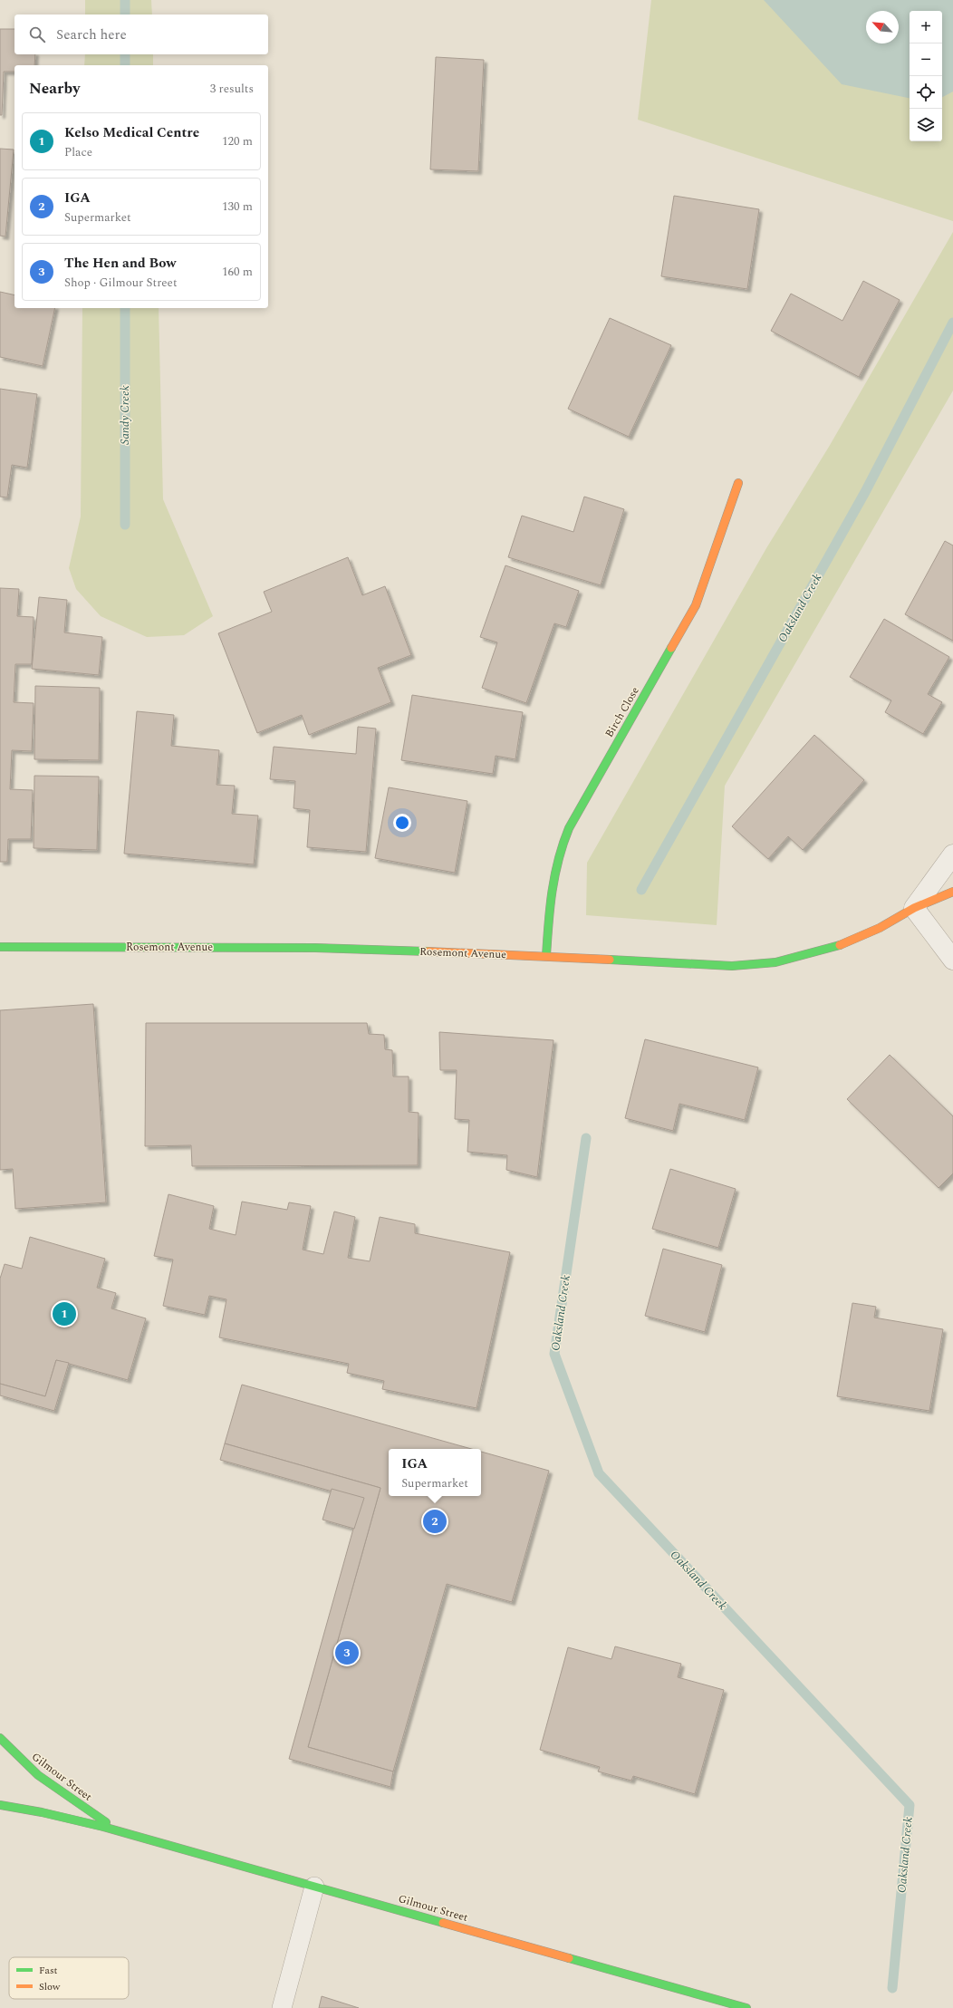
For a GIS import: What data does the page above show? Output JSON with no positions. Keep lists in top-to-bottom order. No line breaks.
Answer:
{"streets":{"street":["Birch Close","Rosemont Avenue","Gilmour Street"]},"crossings":[["Birch Close","Rosemont Avenue"]],"water":["Sandy Creek","Oaksland Creek"],"legend":["Fast","Slow"],"north":"top left","page":{"map_buttons":["+","−"],"search":"Search here","heading":["Nearby","3 results"],"list":[{"mark":"1","name":"Kelso Medical Centre","note":"Place","value":"120 m"},{"mark":"2","name":"IGA","note":"Supermarket","value":"130 m"},{"mark":"3","name":"The Hen and Bow","note":"Shop · Gilmour Street","value":"160 m"}],"pins":["1","2","3"],"popup":["IGA","Supermarket"]}}
